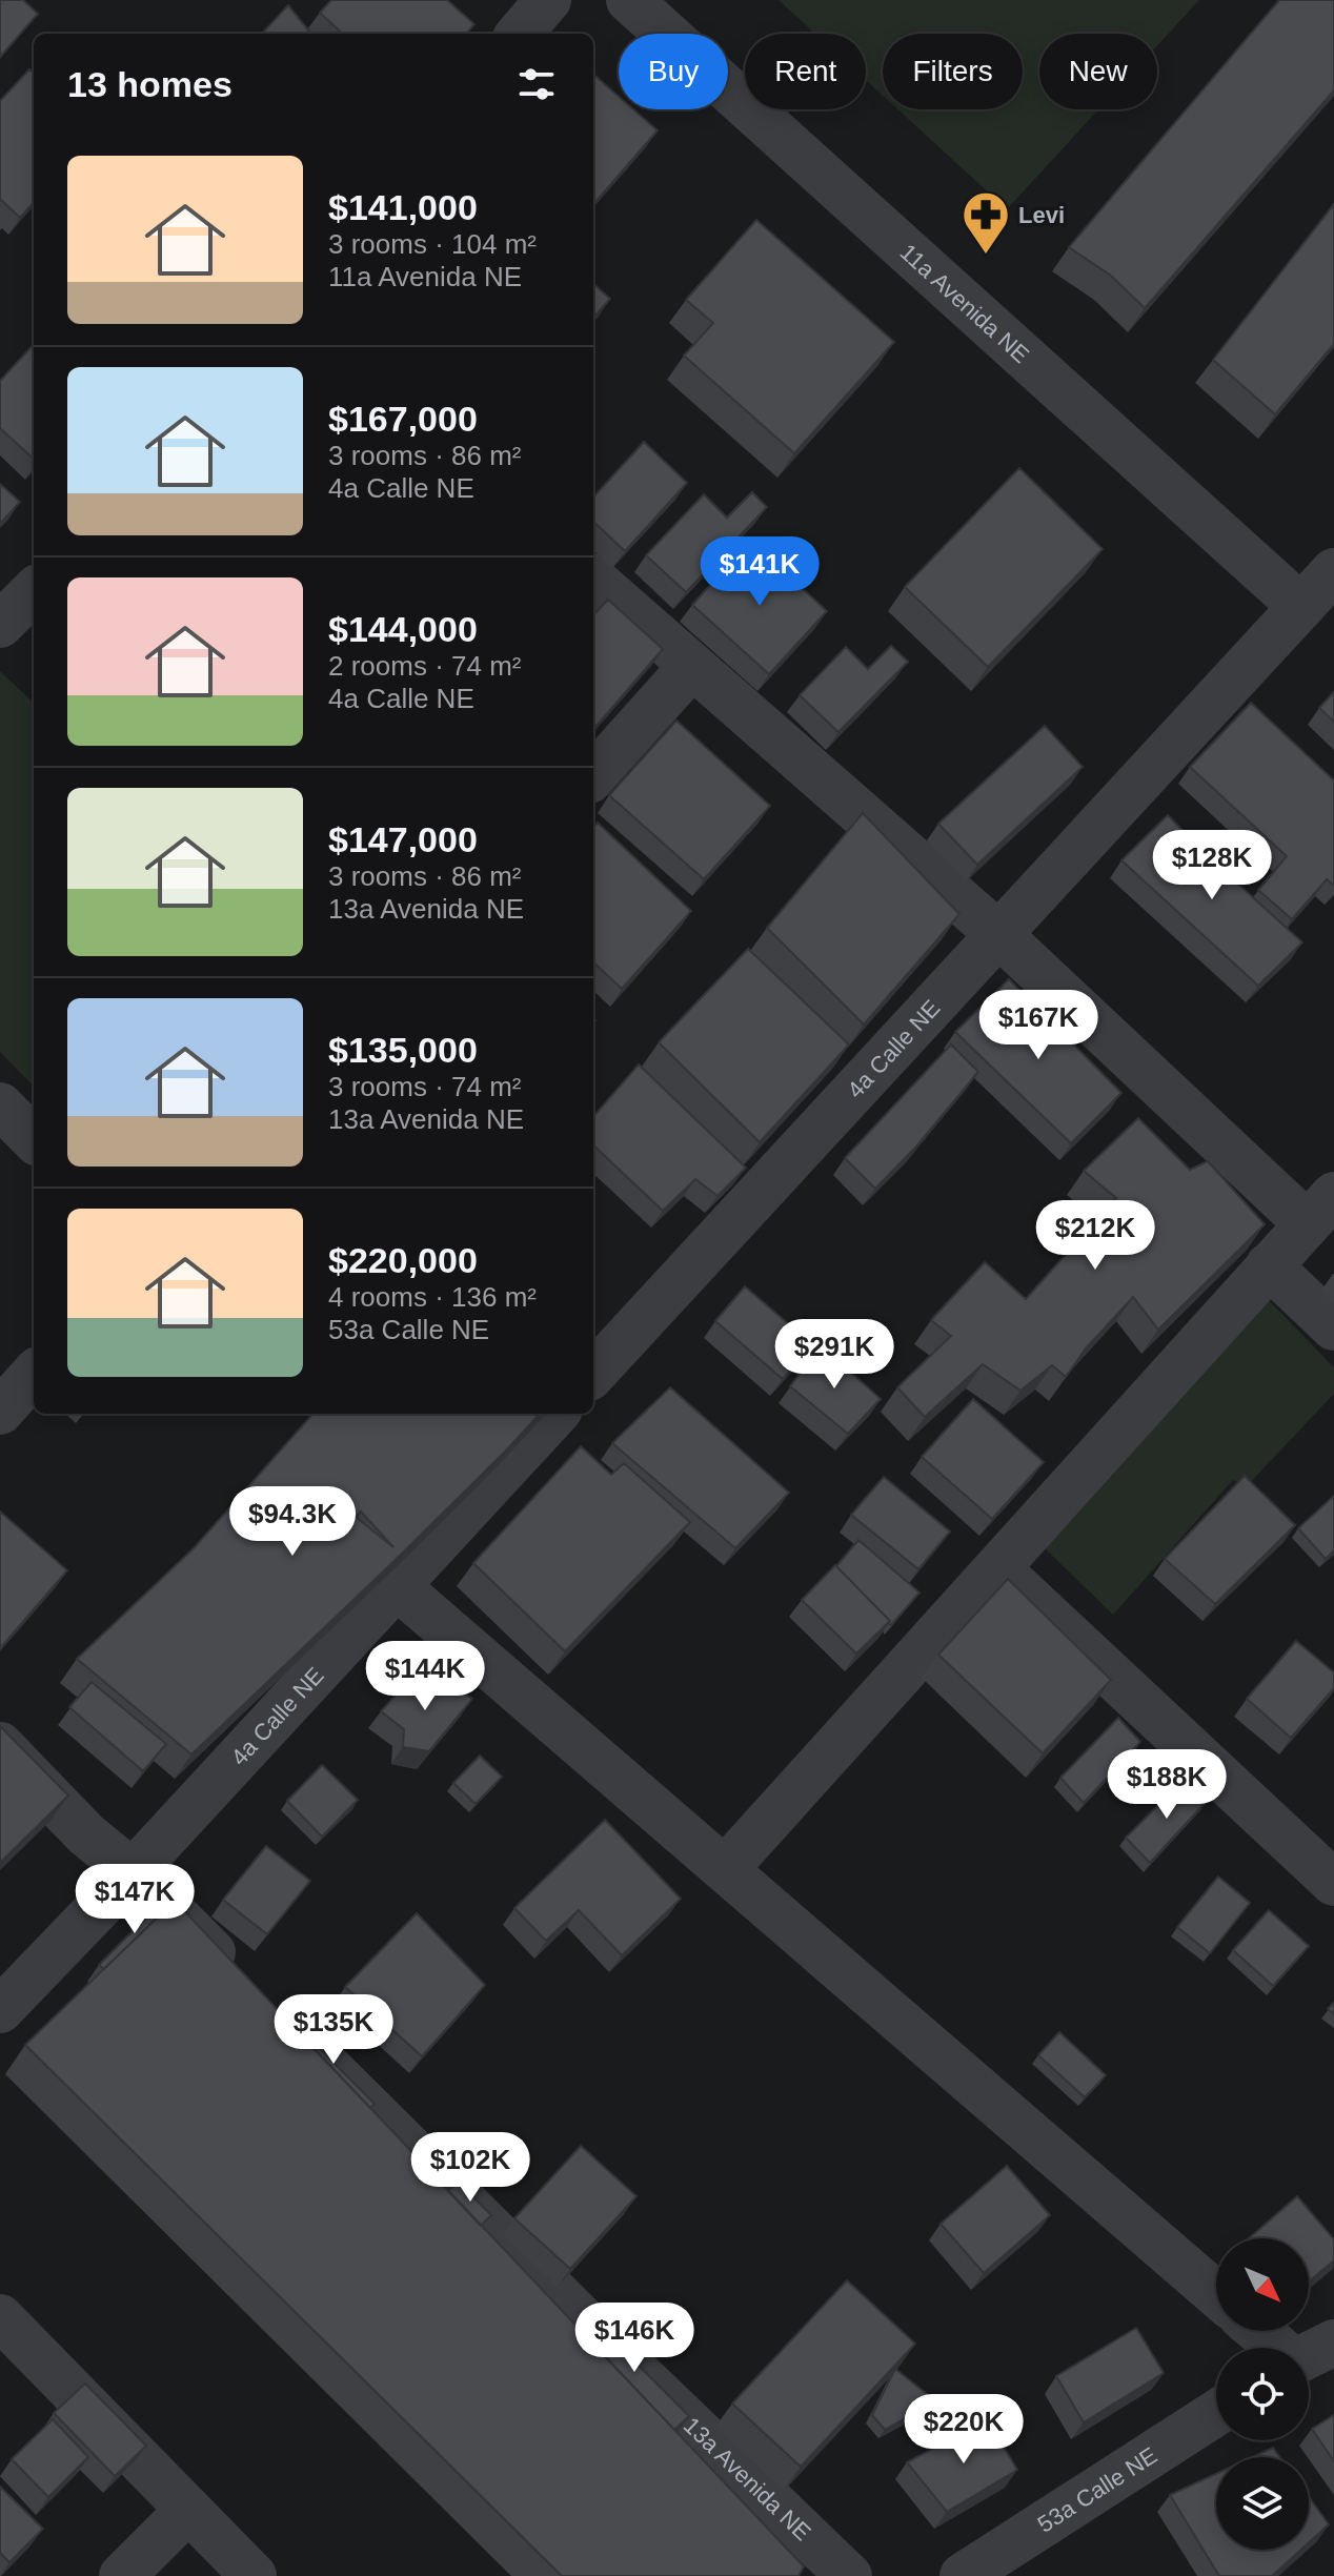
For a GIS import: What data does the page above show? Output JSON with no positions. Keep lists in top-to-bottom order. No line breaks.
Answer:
{"streets":{"street":["11a Avenida NE","4a Calle NE","13a Avenida NE","53a Calle NE"]},"crossings":[["11a Avenida NE","4a Calle NE"]],"places":{"pharmacy":["Levi"]},"north":"bottom right","page":{"chip":["Buy","Rent","Filters","New"],"heading":"13 homes","list":[{"name":"$141,000","note":"3 rooms · 104 m² · 11a Avenida NE"},{"name":"$167,000","note":"3 rooms · 86 m² · 4a Calle NE"},{"name":"$144,000","note":"2 rooms · 74 m² · 4a Calle NE"},{"name":"$147,000","note":"3 rooms · 86 m² · 13a Avenida NE"},{"name":"$135,000","note":"3 rooms · 74 m² · 13a Avenida NE"},{"name":"$220,000","note":"4 rooms · 136 m² · 53a Calle NE"}],"price":["$141K","$128K","$167K","$212K","$291K","$94.3K","$144K","$188K","$147K","$135K","$102K","$146K","$220K"]}}
